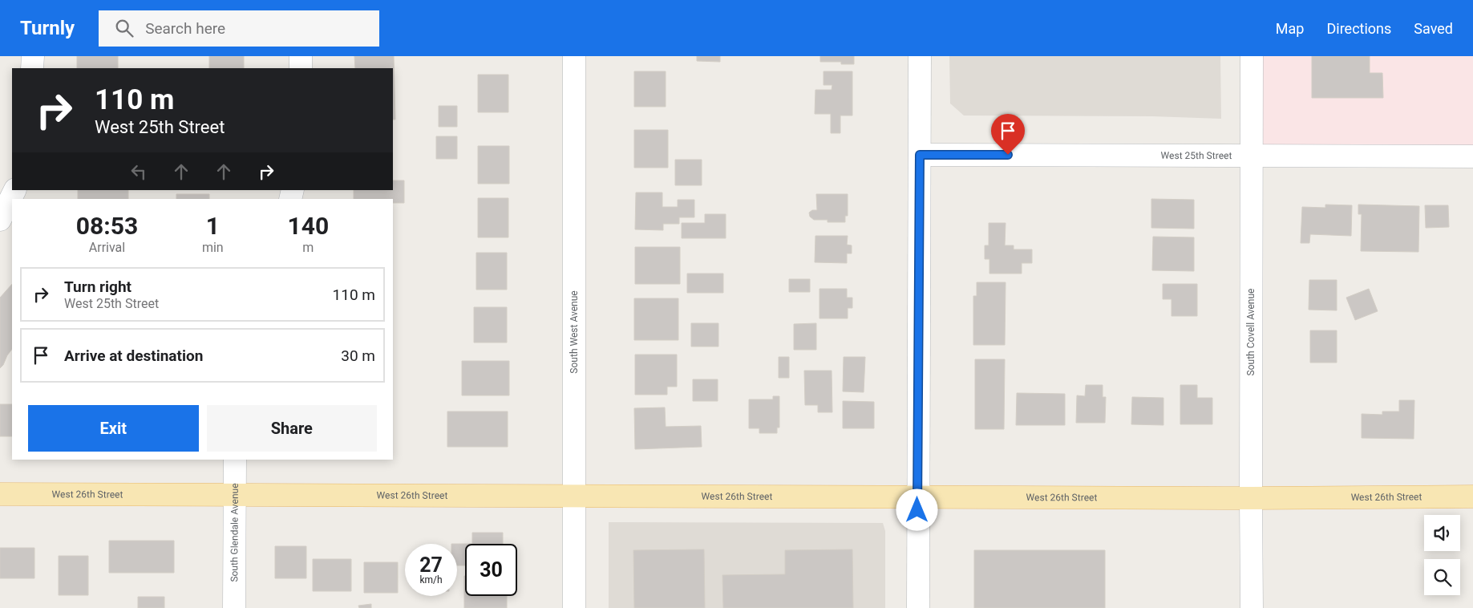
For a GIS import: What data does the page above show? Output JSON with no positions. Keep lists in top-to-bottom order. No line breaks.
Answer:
{"streets":{"main road":["West 26th Street"],"street":["West 25th Street","South West Avenue","South Covell Avenue","South Glendale Avenue"]},"crossings":[["West 25th Street","South Covell Avenue"],["South West Avenue","West 26th Street"],["South Covell Avenue","West 26th Street"],["West 26th Street","South Glendale Avenue"]],"page":{"header":"Turnly","search":"Search here","nav":["Map","Directions","Saved"],"turn":["110 m","West 25th Street"],"eta":["08:53","Arrival","1","min","140","m"],"list":[{"name":"Turn right","note":"West 25th Street","value":"110 m"},{"name":"Arrive at destination","value":"30 m"}],"buttons":["Exit","Share"],"speed":"27 km/h","limit":"30"}}
